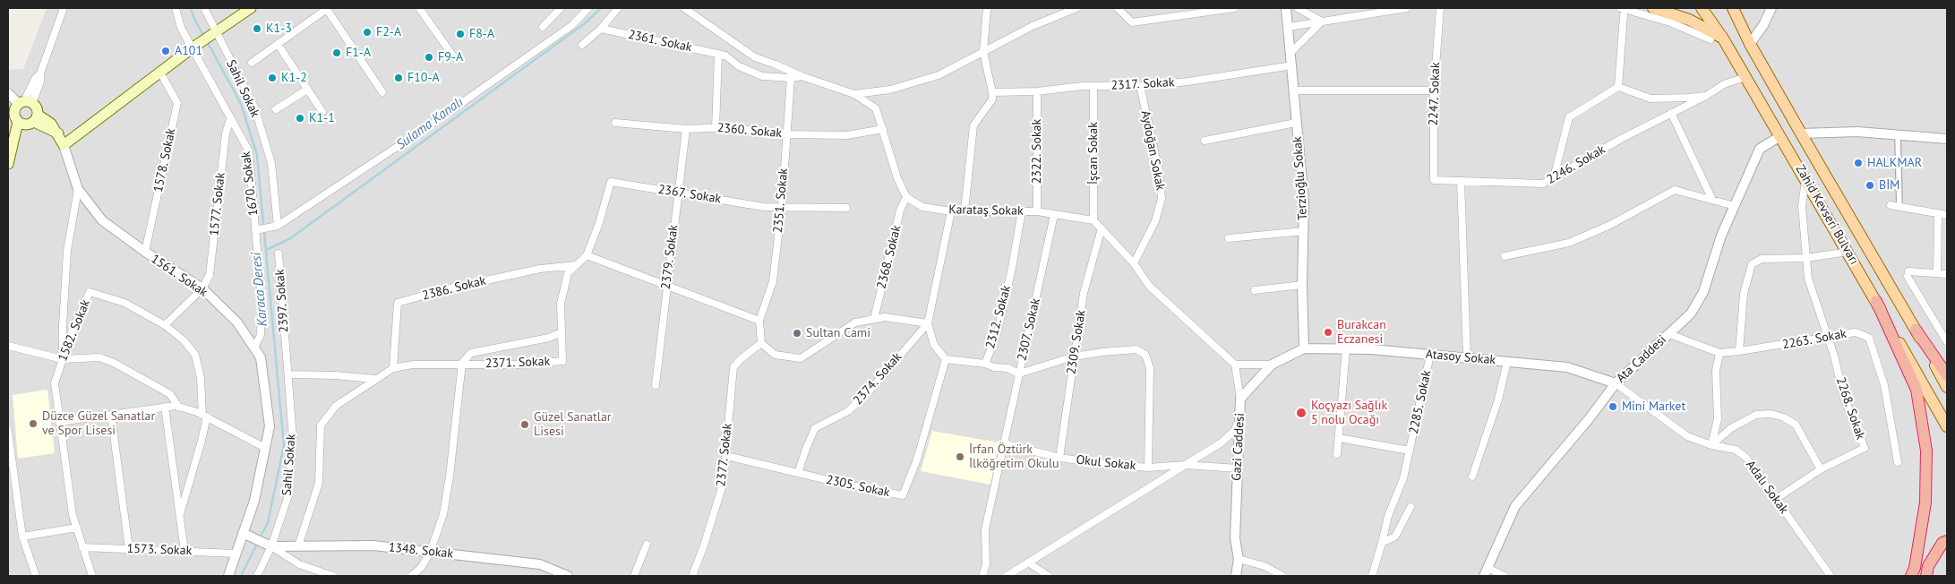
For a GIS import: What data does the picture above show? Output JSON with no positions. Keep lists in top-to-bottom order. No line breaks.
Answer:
{"streets":{"main road":["Zahid Kevseri Bulvarı","1561. Sokak"],"street":["2361. Sokak","2317. Sokak","Sahil Sokak","2247. Sokak","2360. Sokak","Aydoğan Sokak","2322. Sokak","İşcan Sokak","1578. Sokak","2246. Sokak","Terzioğlu Sokak","1670. Sokak","2367. Sokak","2351. Sokak","1577. Sokak","Karataş Sokak","2379. Sokak","2368. Sokak","2386. Sokak","2397. Sokak","2312. Sokak","2307. Sokak","1582. Sokak","2263. Sokak","2309. Sokak","Atasoy Sokak","Ata Caddesi","2371. Sokak","2374. Sokak","2285. Sokak","2268. Sokak","Gazi Caddesi","2377. Sokak","Okul Sokak","2305. Sokak","Adalı Sokak","1573. Sokak","1348. Sokak"]},"crossings":[["2317. Sokak","Aydoğan Sokak"],["2317. Sokak","2322. Sokak"],["2317. Sokak","İşcan Sokak"],["2317. Sokak","Terzioğlu Sokak"],["Sahil Sokak","2397. Sokak"],["Sahil Sokak","1348. Sokak"],["2247. Sokak","2246. Sokak"],["2360. Sokak","2351. Sokak"],["2360. Sokak","2379. Sokak"],["2322. Sokak","Karataş Sokak"],["İşcan Sokak","Karataş Sokak"],["1578. Sokak","1561. Sokak"],["2246. Sokak","Zahid Kevseri Bulvarı"],["Terzioğlu Sokak","Atasoy Sokak"],["Terzioğlu Sokak","Gazi Caddesi"],["1670. Sokak","1577. Sokak"],["1670. Sokak","1561. Sokak"],["2367. Sokak","2351. Sokak"],["2367. Sokak","2379. Sokak"],["2367. Sokak","2371. Sokak"],["1577. Sokak","1561. Sokak"],["Karataş Sokak","2368. Sokak"],["Karataş Sokak","2312. Sokak"],["Karataş Sokak","2307. Sokak"],["Zahid Kevseri Bulvarı","Ata Caddesi"],["Zahid Kevseri Bulvarı","2268. Sokak"],["1561. Sokak","1573. Sokak"],["2386. Sokak","2371. Sokak"],["2312. Sokak","2305. Sokak"],["2307. Sokak","Okul Sokak"],["1582. Sokak","1573. Sokak"],["2263. Sokak","2268. Sokak"],["2309. Sokak","Okul Sokak"],["Atasoy Sokak","Ata Caddesi"],["Atasoy Sokak","2285. Sokak"],["Atasoy Sokak","Gazi Caddesi"],["Atasoy Sokak","Adalı Sokak"],["Ata Caddesi","Adalı Sokak"],["2371. Sokak","1348. Sokak"],["2374. Sokak","2305. Sokak"],["Gazi Caddesi","Okul Sokak"],["2377. Sokak","2305. Sokak"]],"water":["Sulama Kanalı","Karaca Deresi"],"places":["K1-3","F2-A","F8-A","A101","F1-A","F9-A","K1-2","F10-A","K1-1","HALKMAR","BİM","Burakcan Eczanesi","Sultan Cami","Mini Market","Koçyazı Sağlık 5 nolu Ocağı","Düzce Güzel Sanatlar ve Spor Lisesi","Güzel Sanatlar Lisesi","İrfan Öztürk İlköğretim Okulu"]}
